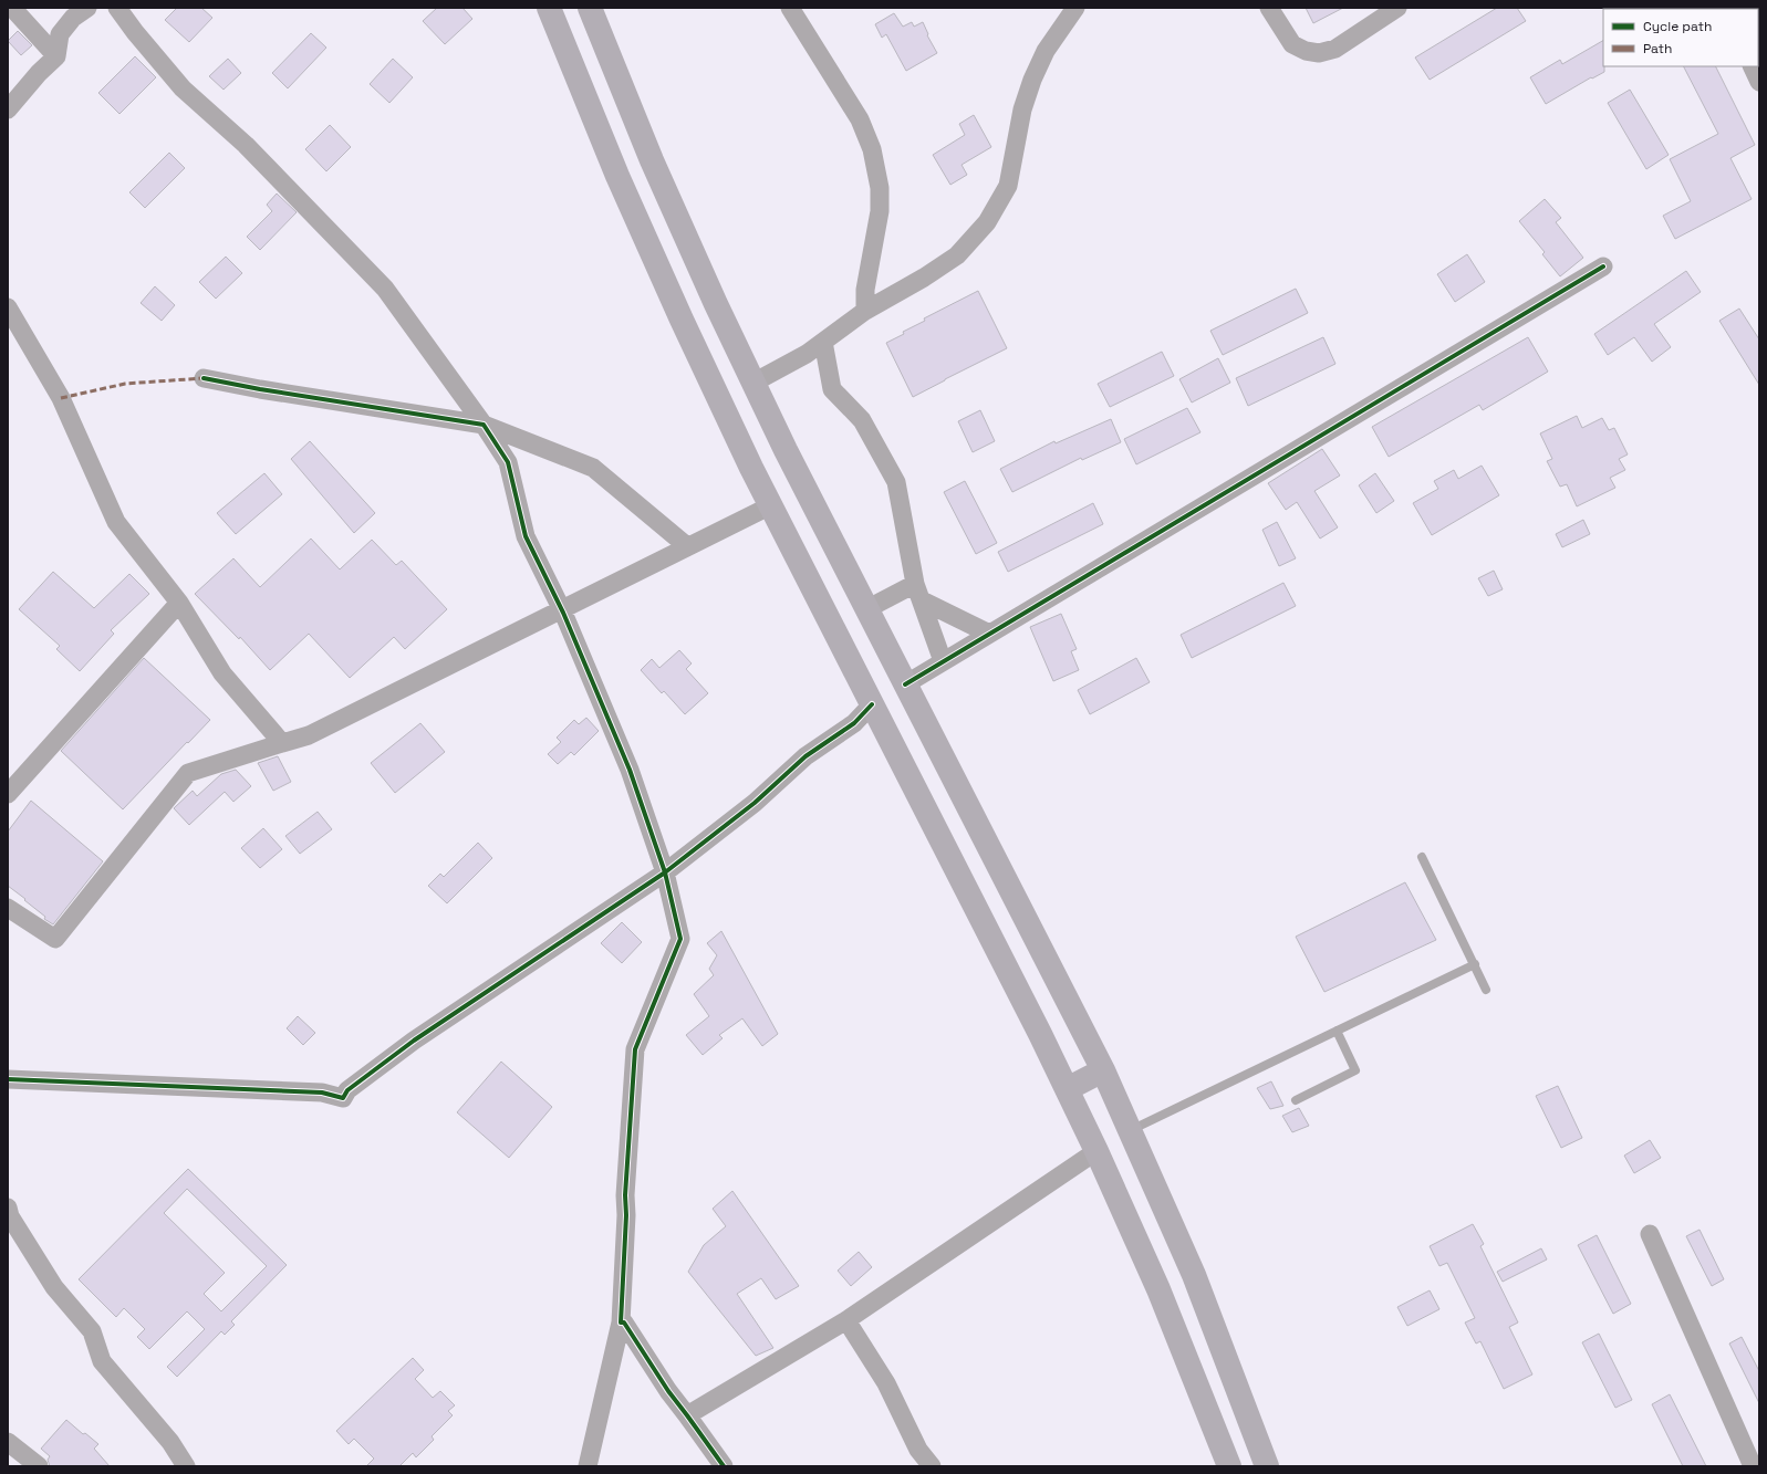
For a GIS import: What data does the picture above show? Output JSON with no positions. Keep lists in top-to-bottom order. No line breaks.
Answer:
{"legend":["Cycle path","Path"]}
